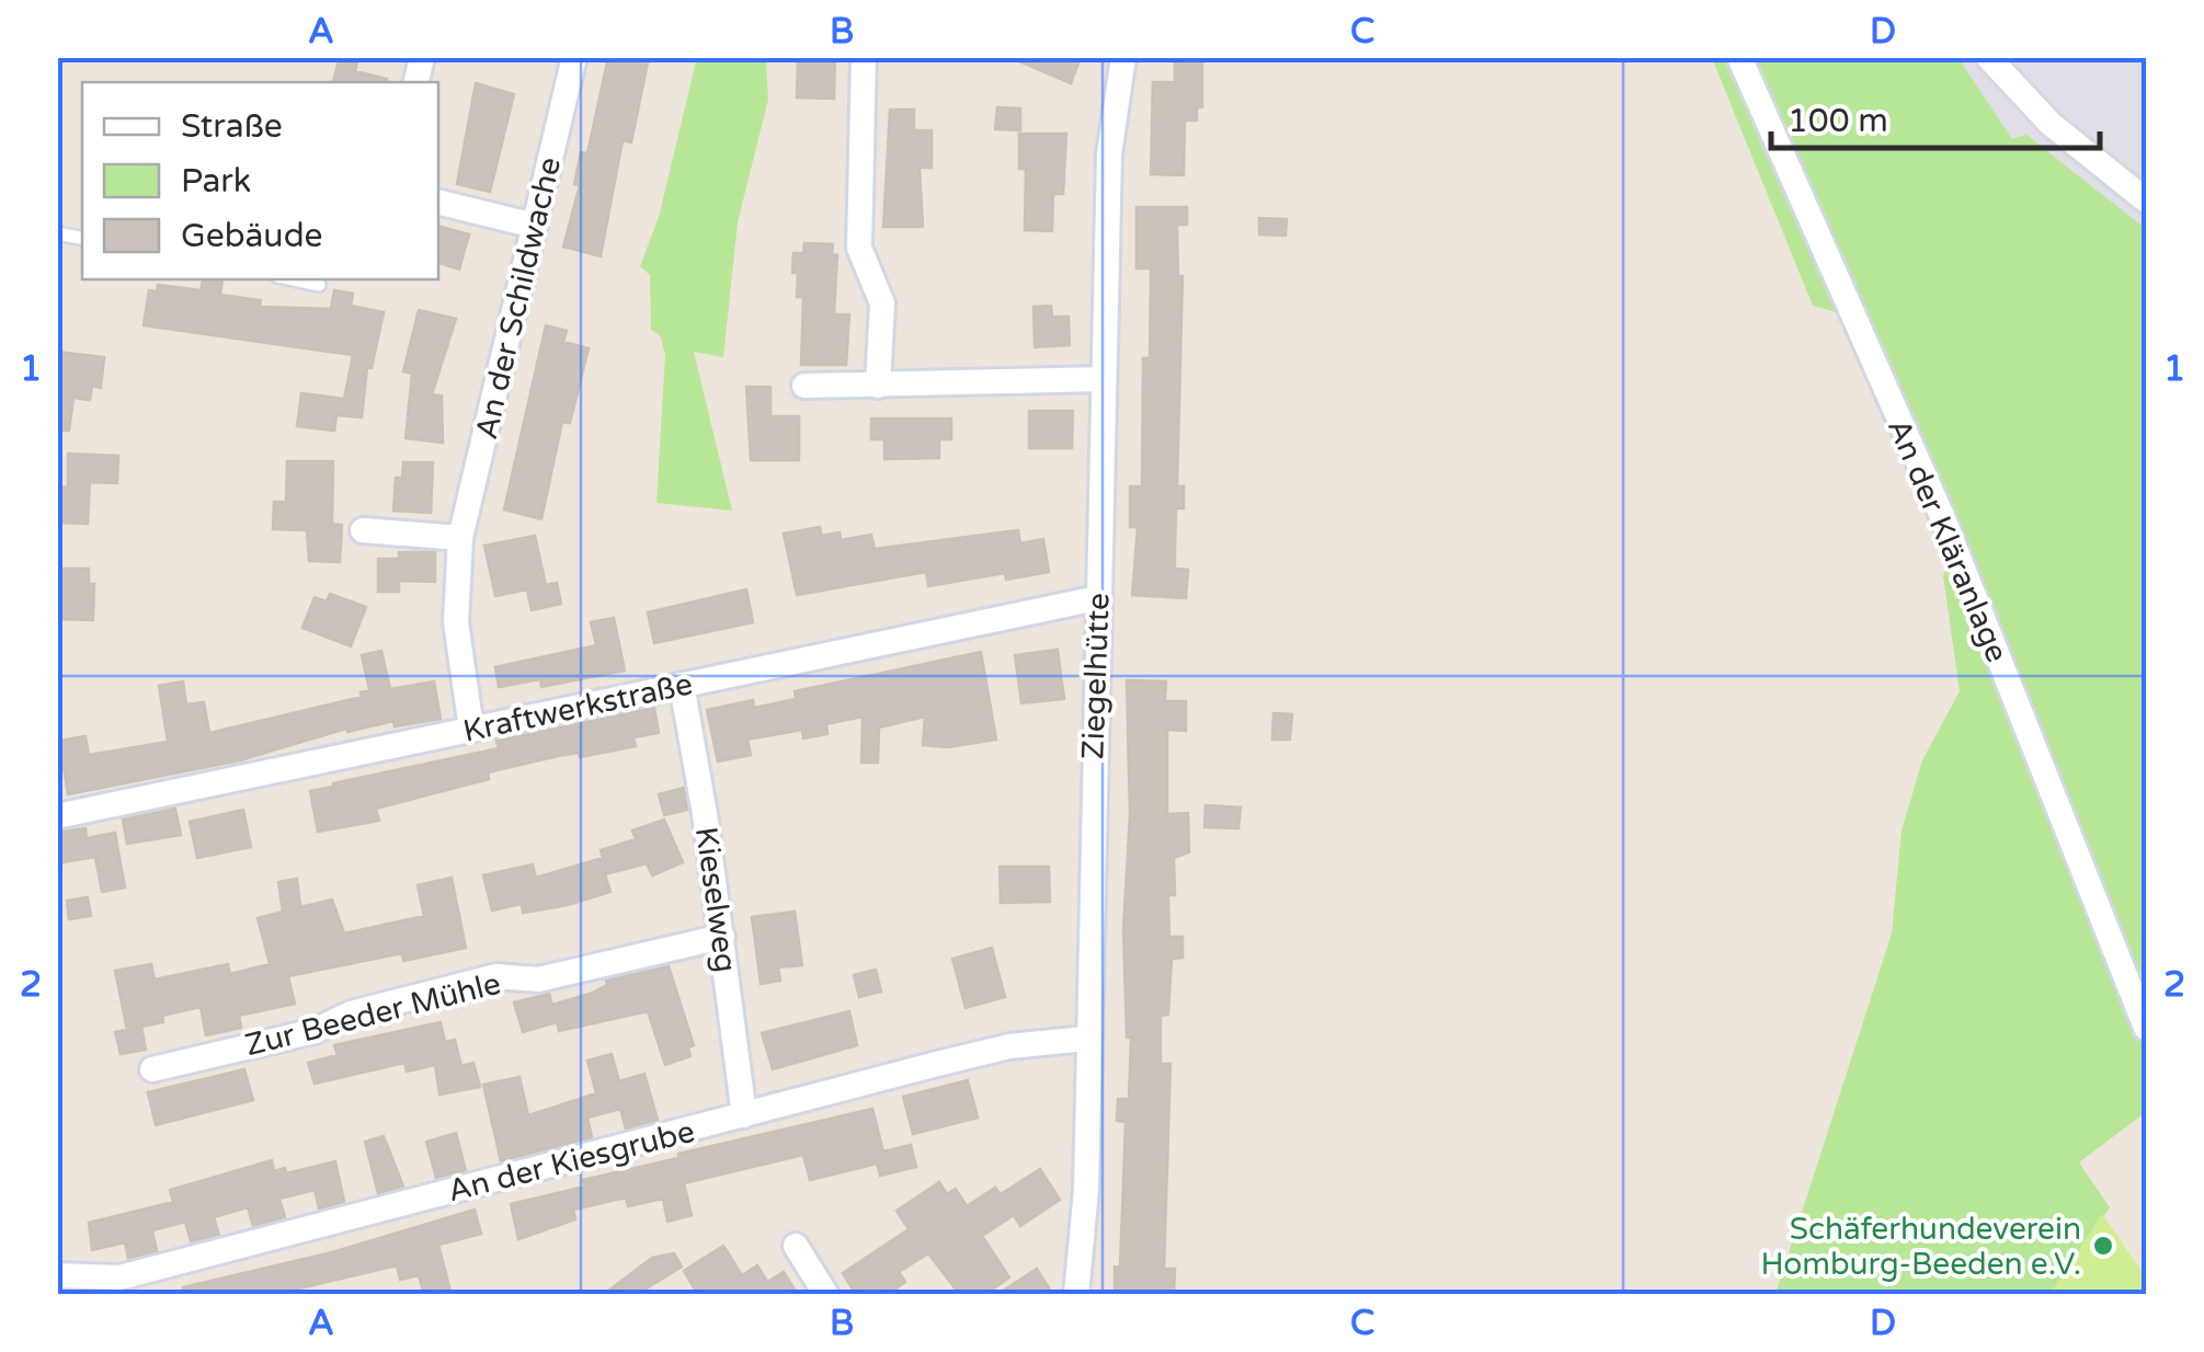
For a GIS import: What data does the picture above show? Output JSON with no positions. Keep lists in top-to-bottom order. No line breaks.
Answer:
{"streets":{"street":["An der Schildwache","An der Kläranlage","Ziegelhütte","Kraftwerkstraße","Kieselweg","Zur Beeder Mühle","An der Kiesgrube"]},"crossings":[["An der Schildwache","Kraftwerkstraße"],["Ziegelhütte","Kraftwerkstraße"],["Ziegelhütte","An der Kiesgrube"],["Kraftwerkstraße","Kieselweg"],["Kieselweg","Zur Beeder Mühle"],["Kieselweg","An der Kiesgrube"]],"places":["Schäferhundeverein Homburg-Beeden e.V."],"legend":["Straße","Park","Gebäude"],"scale_bar":"100 m","grid":{"columns":["A","B","C","D"],"rows":["1","2"]}}
